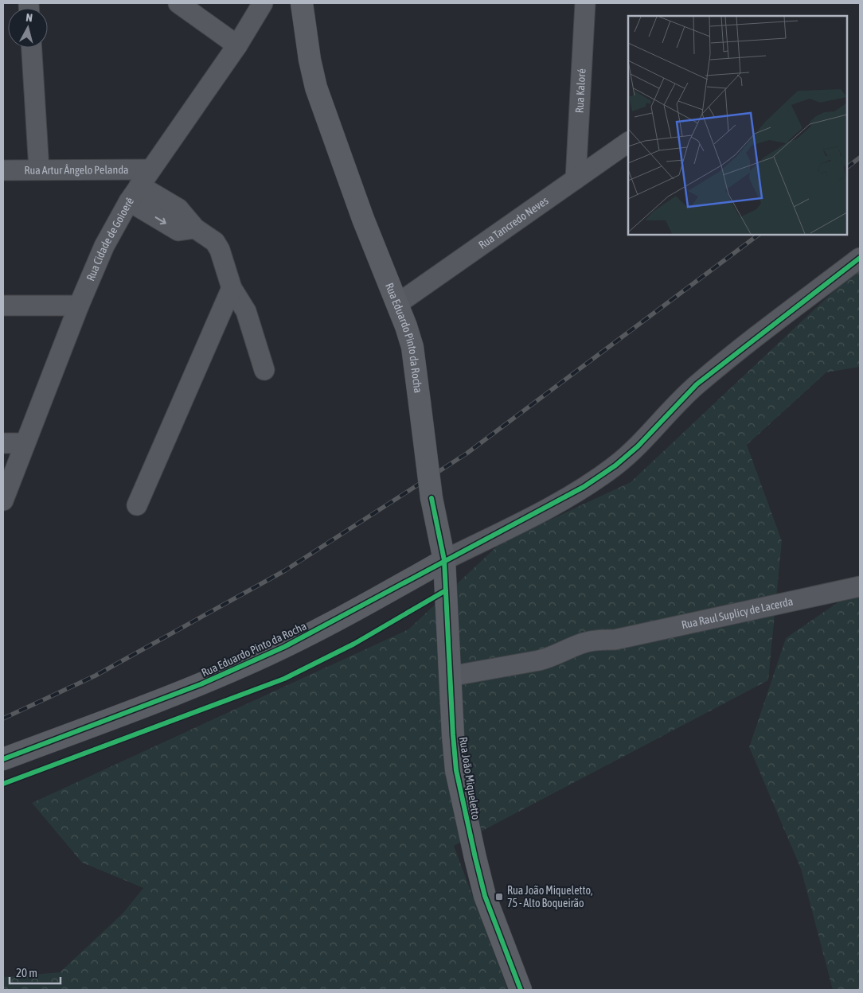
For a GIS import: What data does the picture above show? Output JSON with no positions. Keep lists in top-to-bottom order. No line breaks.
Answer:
{"streets":{"main road":["Rua Eduardo Pinto da Rocha","Rua João Miqueletto"],"street":["Rua Kaloré","Rua Artur Ângelo Pelanda","Rua Tancredo Neves","Rua Cidade de Goioerê","Rua Raul Suplicy de Lacerda"]},"crossings":[["Rua Kaloré","Rua Tancredo Neves"],["Rua Artur Ângelo Pelanda","Rua Cidade de Goioerê"],["Rua Tancredo Neves","Rua Eduardo Pinto da Rocha"],["Rua Eduardo Pinto da Rocha","Rua João Miqueletto"],["Rua Raul Suplicy de Lacerda","Rua João Miqueletto"]],"places":{"transit":["Rua João Miqueletto, 75 - Alto Boqueirão"]},"scale_bar":"20 m","north":"top"}
